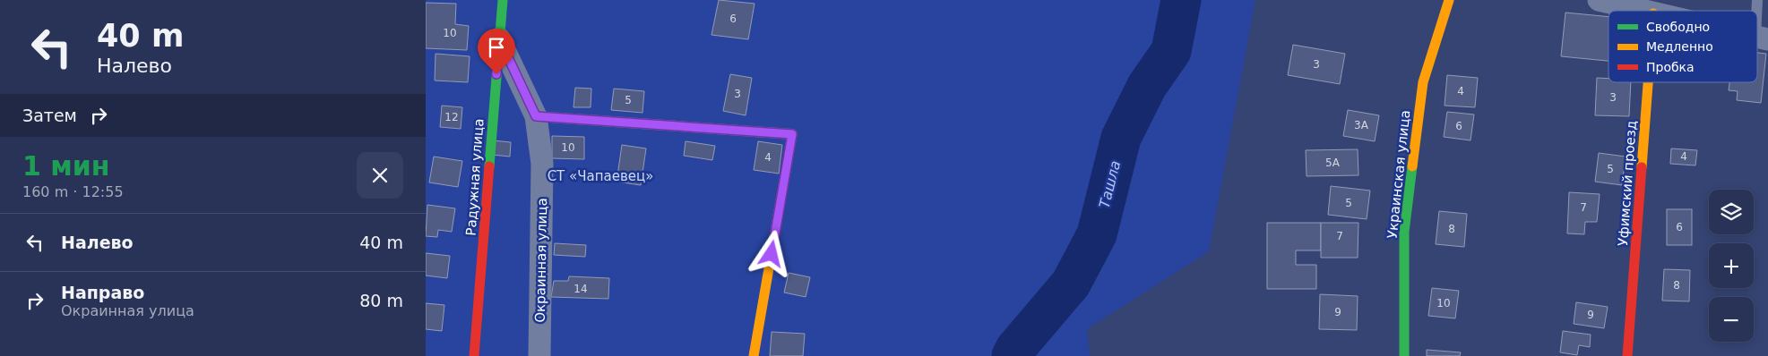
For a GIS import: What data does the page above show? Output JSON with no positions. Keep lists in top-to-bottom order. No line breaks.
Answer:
{"streets":{"street":["Украинская улица","Радужная улица","Уфимский проезд","Окраинная улица"]},"crossings":[["Радужная улица","Окраинная улица"]],"water":["Ташла"],"parks":["СТ «Чапаевец»"],"house_numbers":["6","10","3","4","3","3","5","12","3А","6","10","4","4","5А","5","5","7","6","8","7","8","14","10","9","9"],"legend":["Свободно","Медленно","Пробка"],"page":{"turn":["40 m","Налево"],"then":"Затем","heading":["1 мин","160 m · 12:55"],"map_buttons":["+","−"],"list":[{"name":"Налево","value":"40 m"},{"name":"Направо","note":"Окраинная улица","value":"80 m"}]}}
